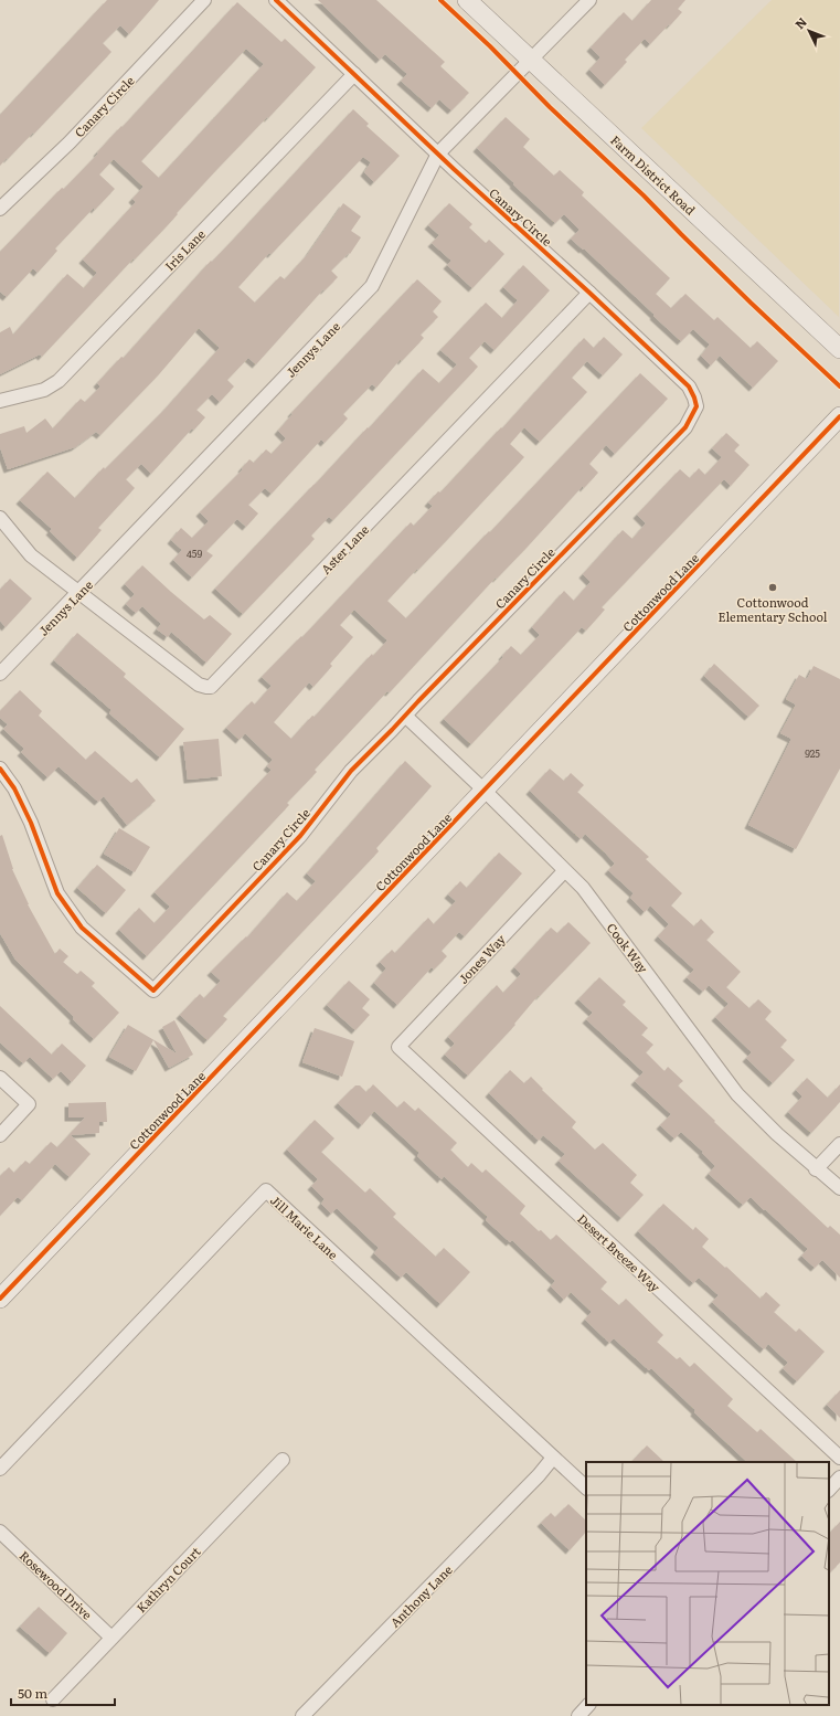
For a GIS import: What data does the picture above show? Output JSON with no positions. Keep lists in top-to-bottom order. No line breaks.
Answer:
{"streets":{"main road":["Farm District Road","Cottonwood Lane"],"street":["Canary Circle","Iris Lane","Jennys Lane","Aster Lane","Cook Way","Jones Way","Jill Marie Lane","Desert Breeze Way","Kathryn Court","Rosewood Drive","Anthony Lane"]},"crossings":[["Canary Circle","Iris Lane"],["Canary Circle","Jennys Lane"],["Canary Circle","Aster Lane"],["Canary Circle","Cook Way"],["Farm District Road","Jennys Lane"],["Jennys Lane","Aster Lane"],["Cottonwood Lane","Cook Way"],["Cook Way","Jones Way"],["Jones Way","Desert Breeze Way"],["Jill Marie Lane","Anthony Lane"],["Kathryn Court","Rosewood Drive"]],"places":["Cottonwood Elementary School"],"house_numbers":["459","925"],"scale_bar":"50 m","north":"top left"}
